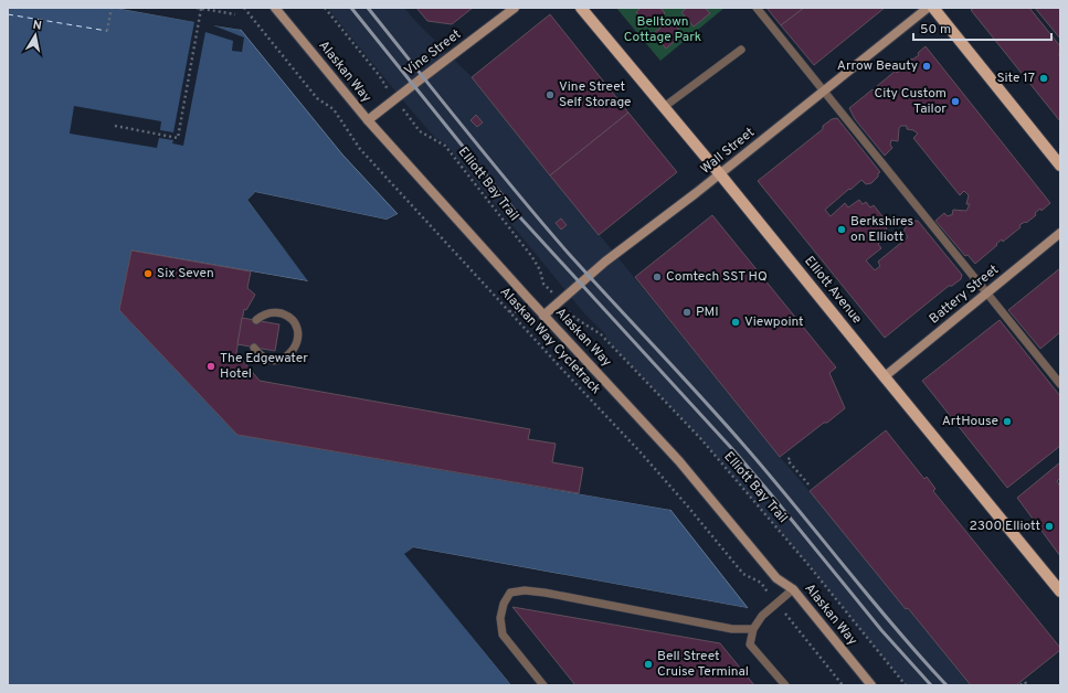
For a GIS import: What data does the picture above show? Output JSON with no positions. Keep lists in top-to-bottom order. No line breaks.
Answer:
{"streets":{"main road":["Elliott Avenue"],"street":["Vine Street","Alaskan Way","Wall Street","Battery Street"],"path":["Elliott Bay Trail","Alaskan Way Cycletrack"]},"crossings":[["Vine Street","Alaskan Way"],["Alaskan Way","Wall Street"],["Wall Street","Elliott Avenue"],["Elliott Avenue","Battery Street"]],"parks":["Belltown Cottage Park"],"places":["Arrow Beauty","Site 17","Vine Street Self Storage","City Custom Tailor","Berkshires on Elliott","Six Seven","Comtech SST HQ","PMI","Viewpoint","The Edgewater Hotel","ArtHouse","2300 Elliott","Bell Street Cruise Terminal"],"scale_bar":"50 m","north":"top"}
